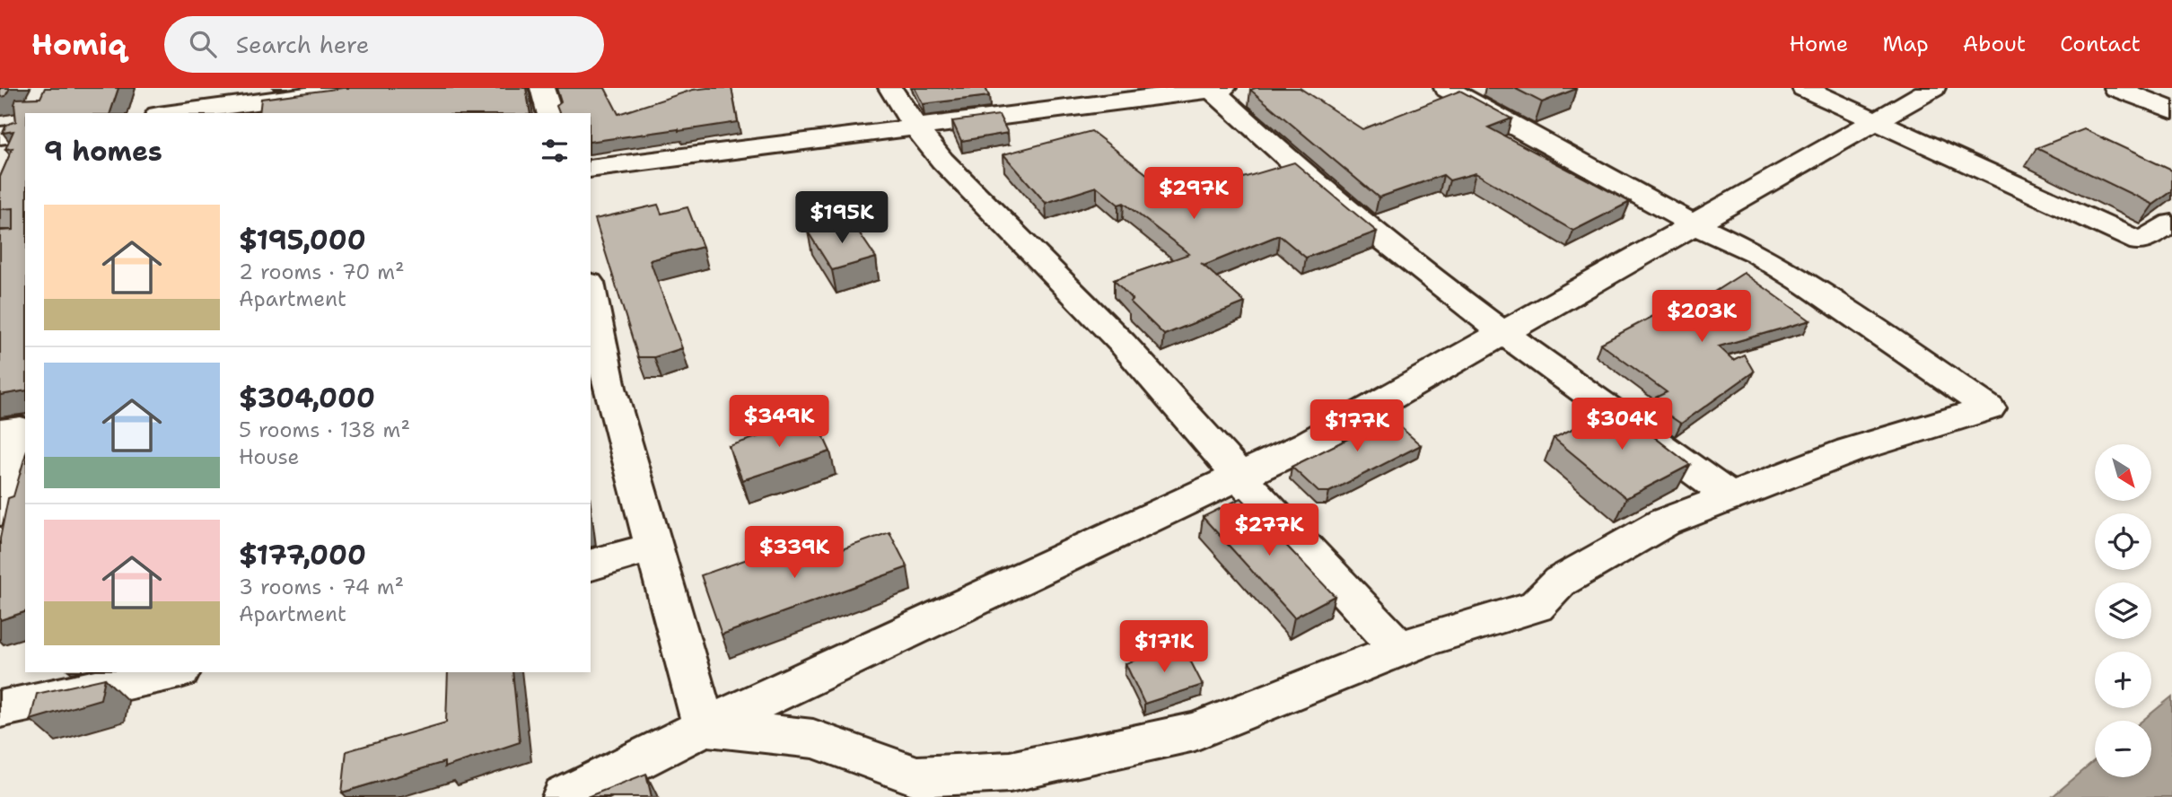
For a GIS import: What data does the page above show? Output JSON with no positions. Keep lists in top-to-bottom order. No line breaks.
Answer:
{"north":"bottom right","page":{"header":"Homiq","search":"Search here","nav":["Home","Map","About","Contact"],"heading":"9 homes","price":["$297K","$195K","$203K","$349K","$304K","$177K","$277K","$339K","$171K"],"list":[{"name":"$195,000","note":"2 rooms · 70 m² · Apartment"},{"name":"$304,000","note":"5 rooms · 138 m² · House"},{"name":"$177,000","note":"3 rooms · 74 m² · Apartment"}],"map_buttons":["+","−"]}}
